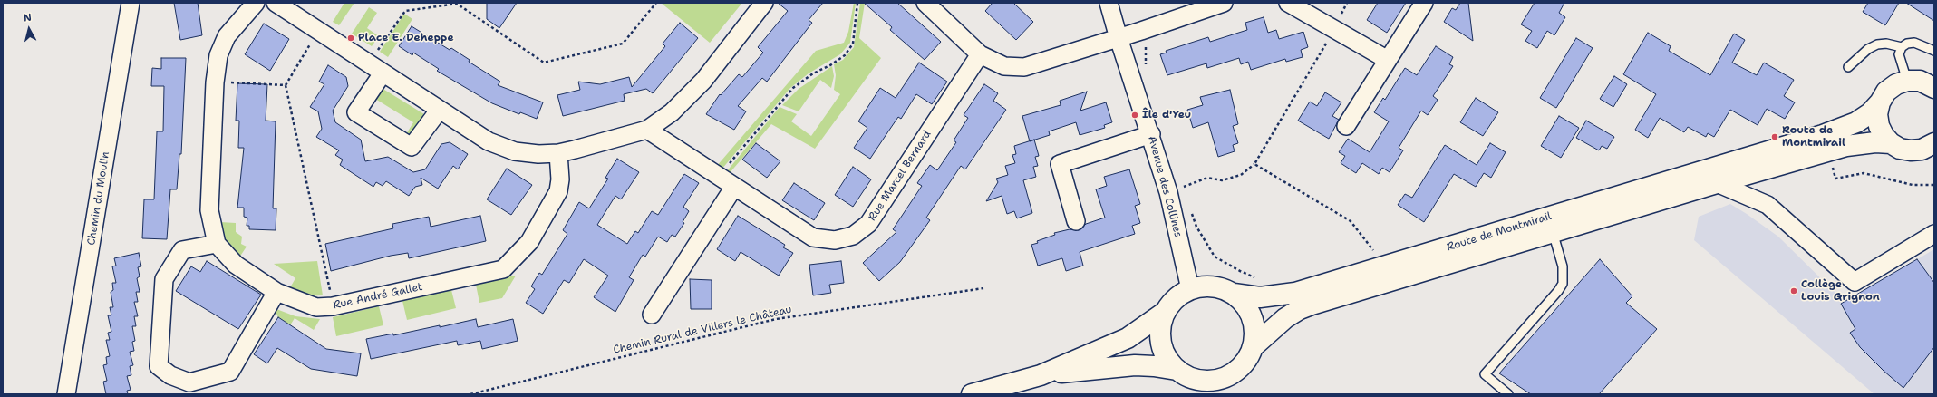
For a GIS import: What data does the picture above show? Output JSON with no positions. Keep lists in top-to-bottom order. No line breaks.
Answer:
{"streets":{"main road":["Route de Montmirail"],"street":["Rue Marcel Bernard","Avenue des Collines","Chemin du Moulin","Rue André Gallet"],"path":["Chemin Rural de Villers le Château"]},"crossings":[["Avenue des Collines","Route de Montmirail"]],"places":["Place E. Deheppe","Île d'Yeu","Route de Montmirail","Collège Louis Grignon"],"north":"top"}
